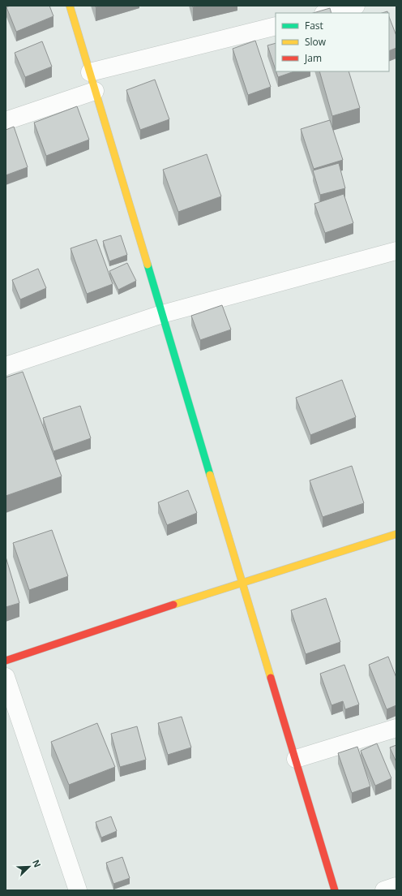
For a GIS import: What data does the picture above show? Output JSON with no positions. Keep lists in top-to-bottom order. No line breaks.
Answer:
{"legend":["Fast","Slow","Jam"],"north":"top right"}
